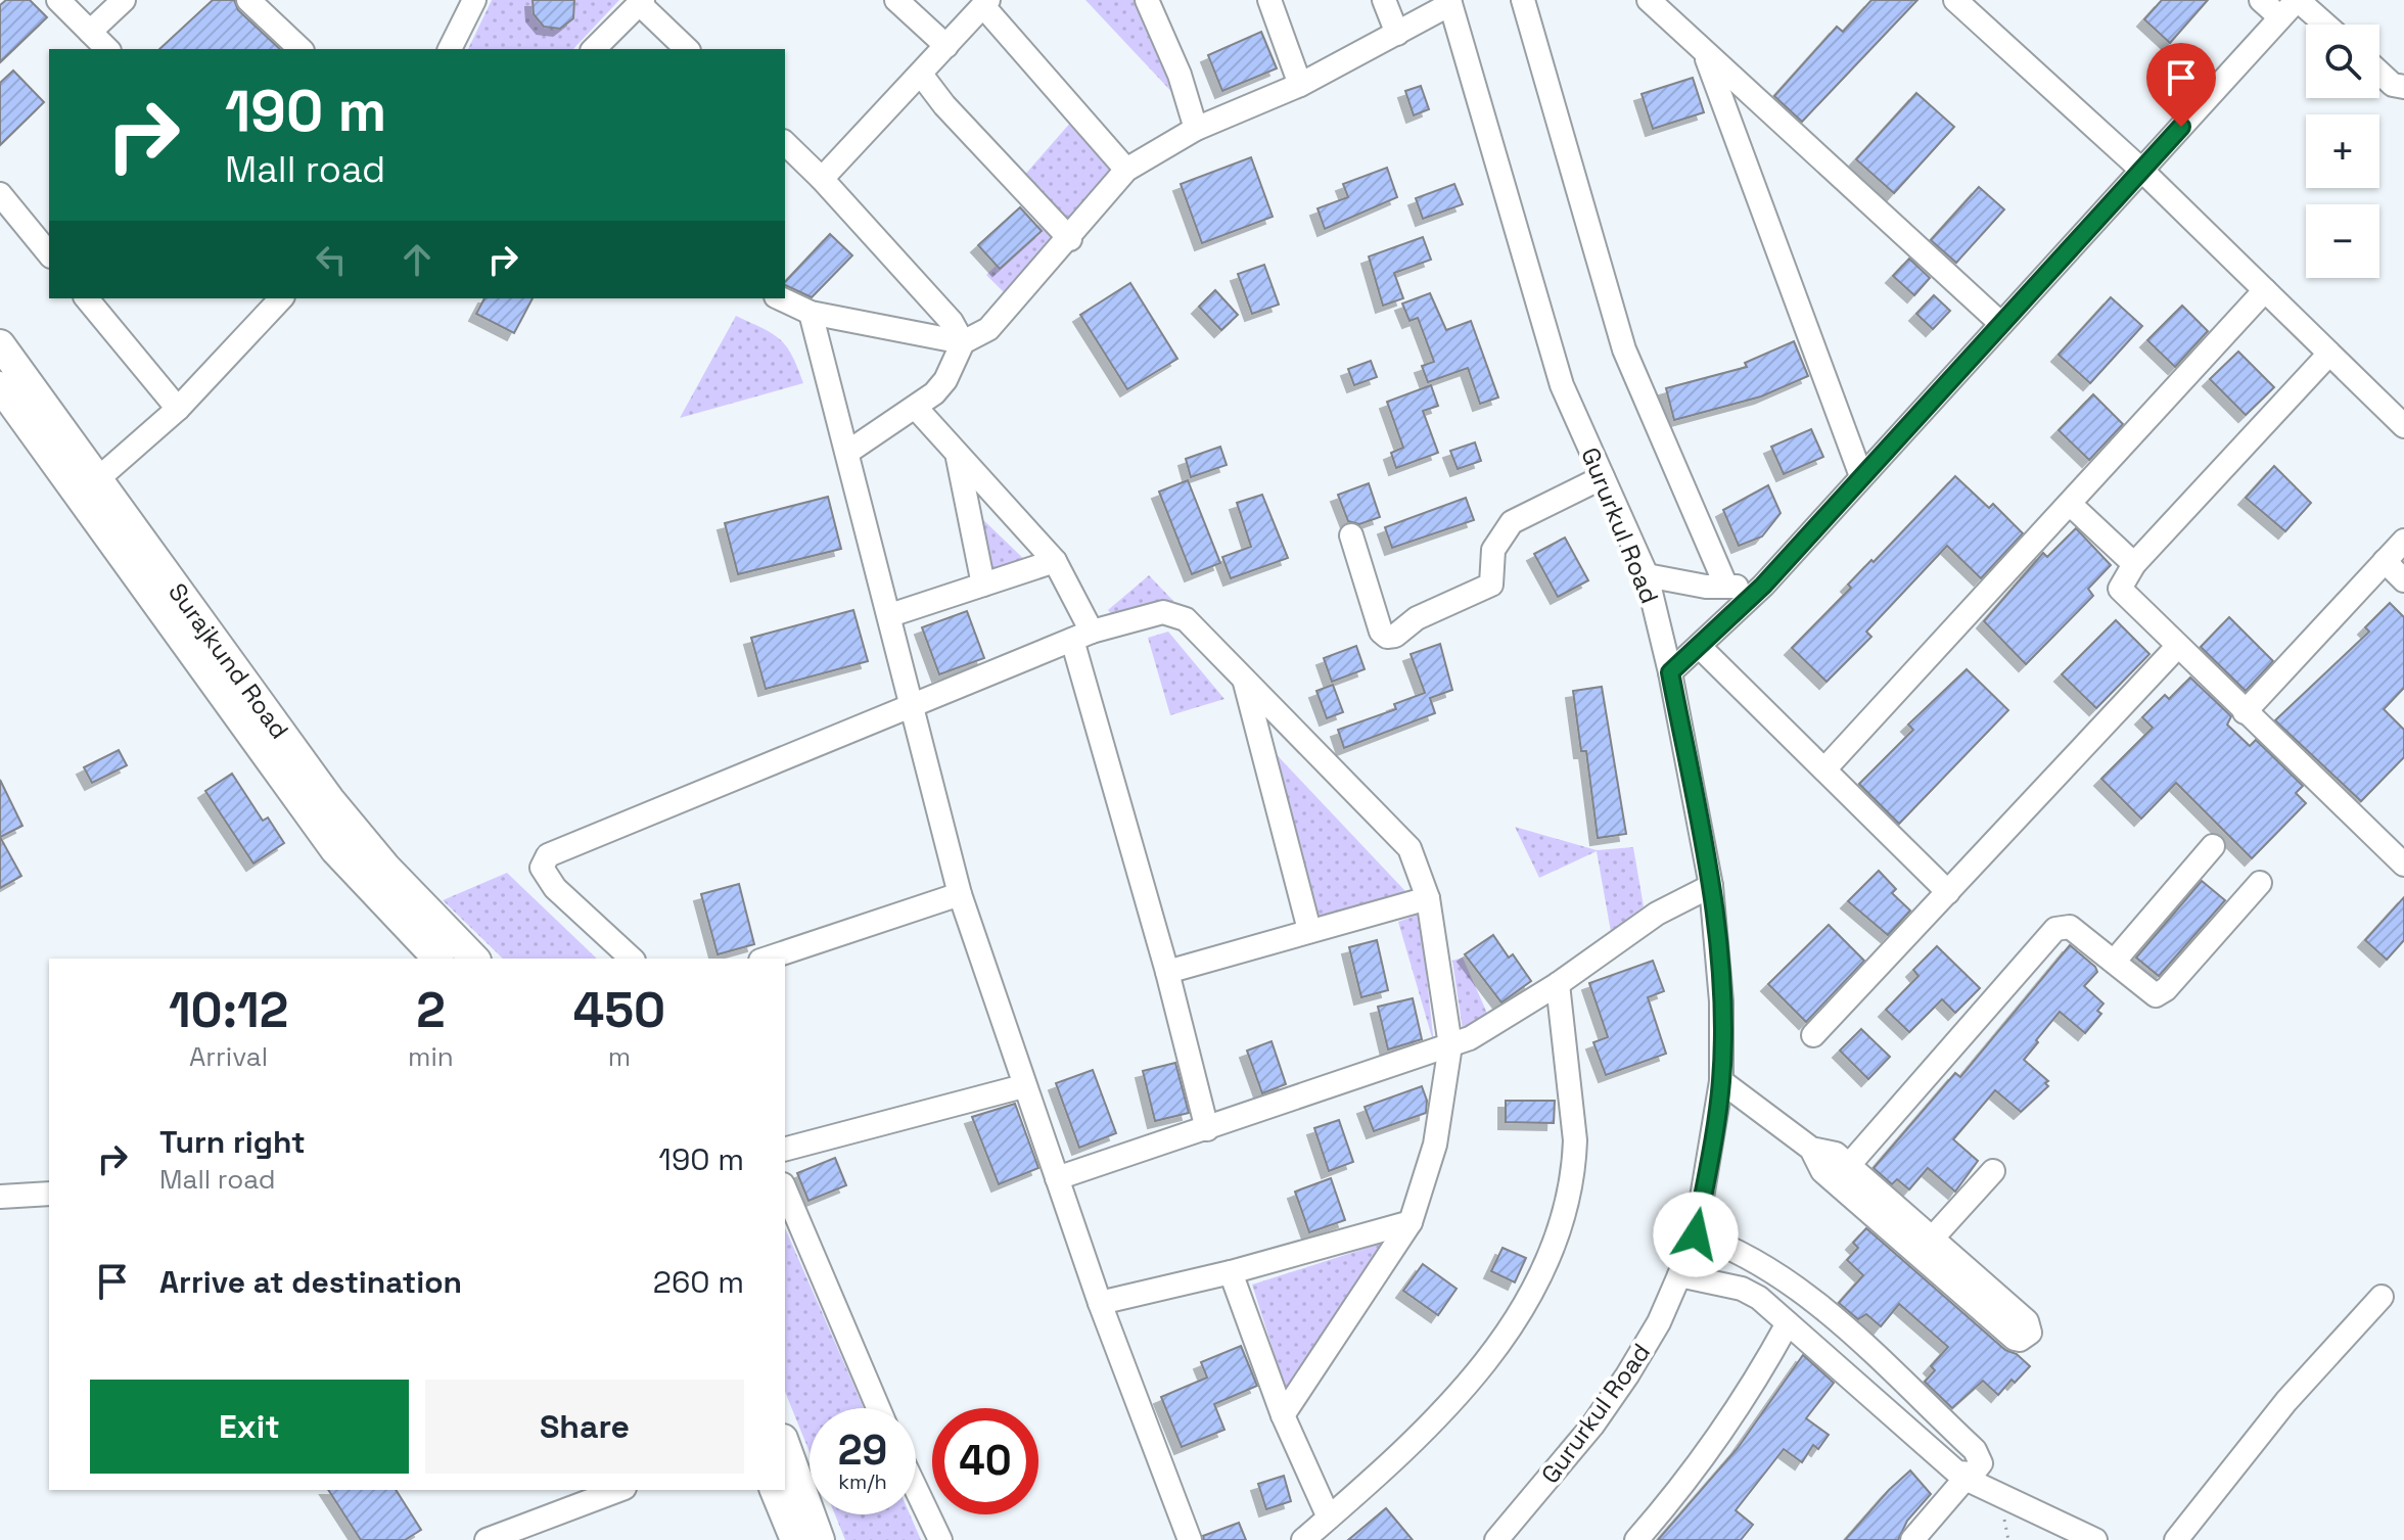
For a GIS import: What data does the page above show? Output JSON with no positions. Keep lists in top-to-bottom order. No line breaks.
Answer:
{"streets":{"main road":["Surajkund Road"],"street":["Gururkul Road"]},"page":{"map_buttons":["+","−"],"turn":["190 m","Mall road"],"eta":["10:12","Arrival","2","min","450","m"],"list":[{"name":"Turn right","note":"Mall road","value":"190 m"},{"name":"Arrive at destination","value":"260 m"}],"buttons":["Exit","Share"],"speed":"29 km/h","limit":"40"}}
